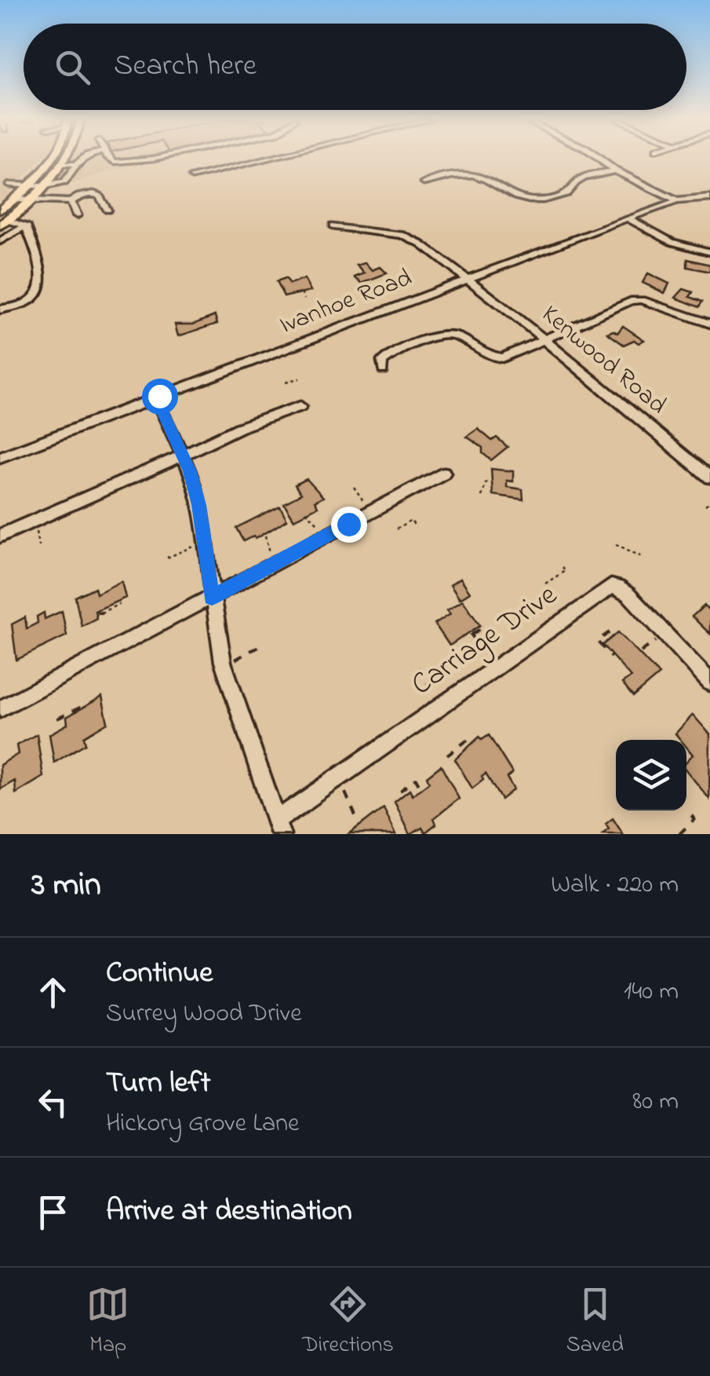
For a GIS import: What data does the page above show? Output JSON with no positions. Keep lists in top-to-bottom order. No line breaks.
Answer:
{"streets":{"street":["Ivanhoe Road","Kenwood Road","Carriage Drive"]},"crossings":[["Ivanhoe Road","Kenwood Road"]],"page":{"search":"Search here","heading":["3 min","Walk · 220 m"],"list":[["Continue","Surrey Wood Drive","140 m"],["Turn left","Hickory Grove Lane","80 m"],"Arrive at destination"],"nav":["Map","Directions","Saved"]}}
